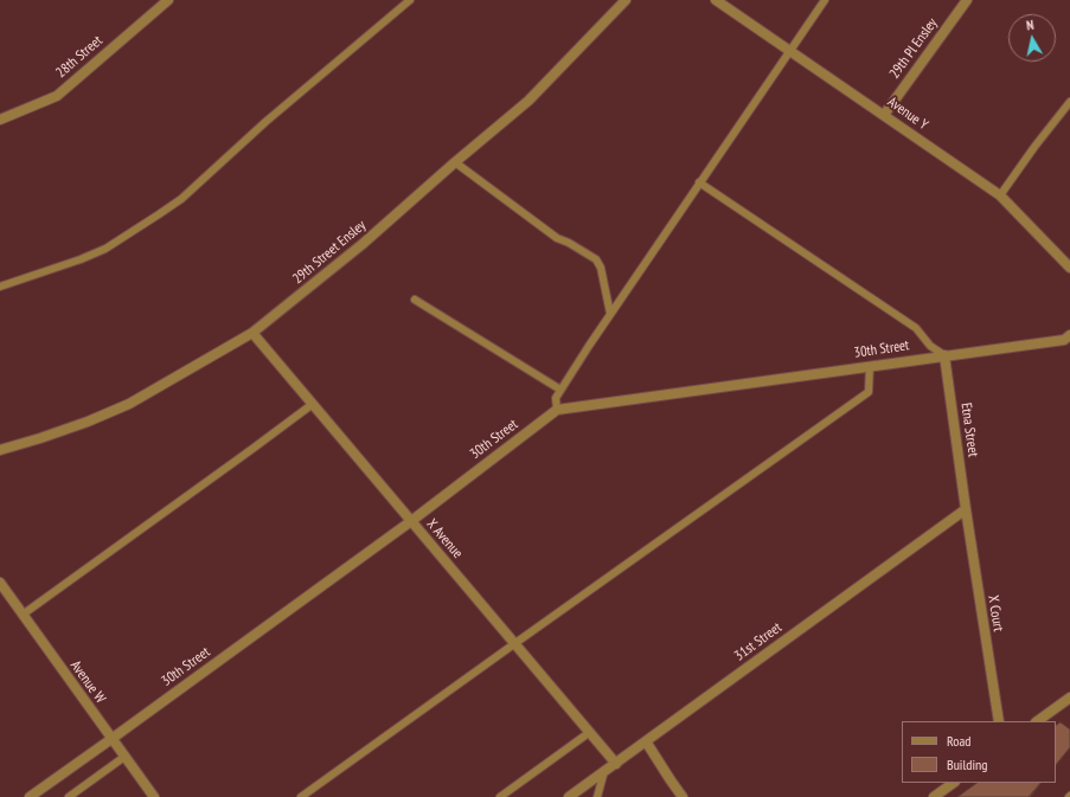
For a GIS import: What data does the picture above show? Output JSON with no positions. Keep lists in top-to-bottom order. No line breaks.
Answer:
{"streets":{"street":["29th Pl Ensley","28th Street","Avenue Y","29th Street Ensley","30th Street","Etna Street","X Avenue","X Court","31st Street","Avenue W"]},"crossings":[["29th Pl Ensley","Avenue Y"],["29th Street Ensley","X Avenue"],["30th Street","Etna Street"],["30th Street","X Avenue"],["30th Street","Avenue W"],["Etna Street","X Court"],["Etna Street","31st Street"],["X Avenue","31st Street"],["X Court","31st Street"]],"legend":["Road","Building"],"north":"top"}
